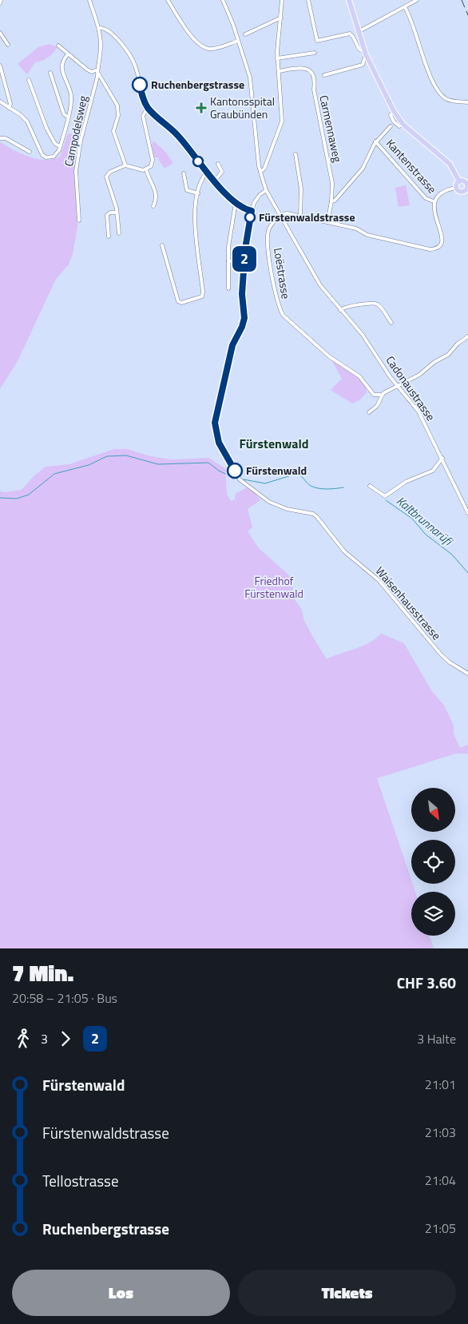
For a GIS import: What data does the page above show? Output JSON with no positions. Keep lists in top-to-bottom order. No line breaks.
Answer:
{"streets":{"street":["Carmennaweg","Campodelsweg","Kantenstrasse","Loëstrasse","Cadonaustrasse","Waisenhausstrasse"]},"crossings":[["Loëstrasse","Cadonaustrasse"]],"districts":["Fürstenwald"],"water":["Kaltbrunnarüfi"],"parks":["Friedhof Fürstenwald"],"places":{"other":["Ruchenbergstrasse","Fürstenwaldstrasse","Fürstenwald"],"health":["Kantonsspital Graubünden"]},"lines":["bus line 2"],"north":"bottom right","page":{"on_map":"2","heading":["7 Min.","20:58 – 21:05 · Bus","CHF 3.60"],"legs":["3","2","3 Halte"],"list":[{"name":"Fürstenwald","value":"21:01"},{"name":"Fürstenwaldstrasse","value":"21:03"},{"name":"Tellostrasse","value":"21:04"},{"name":"Ruchenbergstrasse","value":"21:05"}],"buttons":["Los","Tickets"]}}
